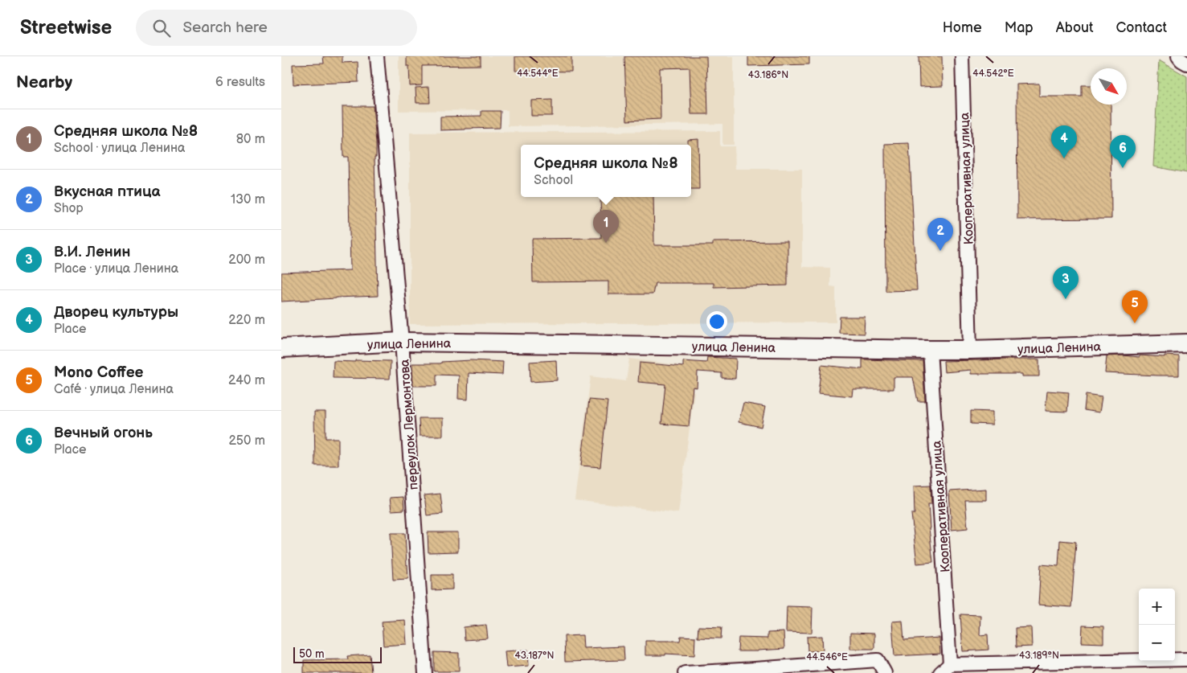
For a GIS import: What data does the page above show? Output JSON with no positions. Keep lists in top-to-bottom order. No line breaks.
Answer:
{"streets":{"street":["Кооперативная улица","улица Ленина","переулок Лермонтова"]},"crossings":[["Кооперативная улица","улица Ленина"],["улица Ленина","переулок Лермонтова"]],"scale_bar":"50 m","north":"bottom right","page":{"header":"Streetwise","search":"Search here","nav":["Home","Map","About","Contact"],"heading":["Nearby","6 results"],"list":[{"mark":"1","name":"Средняя школа №8","note":"School · улица Ленина","value":"80 m"},{"mark":"2","name":"Вкусная птица","note":"Shop","value":"130 m"},{"mark":"3","name":"В.И. Ленин","note":"Place · улица Ленина","value":"200 m"},{"mark":"4","name":"Дворец культуры","note":"Place","value":"220 m"},{"mark":"5","name":"Mono Coffee","note":"Café · улица Ленина","value":"240 m"},{"mark":"6","name":"Вечный огонь","note":"Place","value":"250 m"}],"pins":["4","6","1","2","3","5"],"popup":["Средняя школа №8","School"],"map_buttons":["+","−"],"scale":"50 m"},"coordinates":["44.542°E","44.544°E","43.186°N","43.187°N","43.189°N","44.546°E"]}
